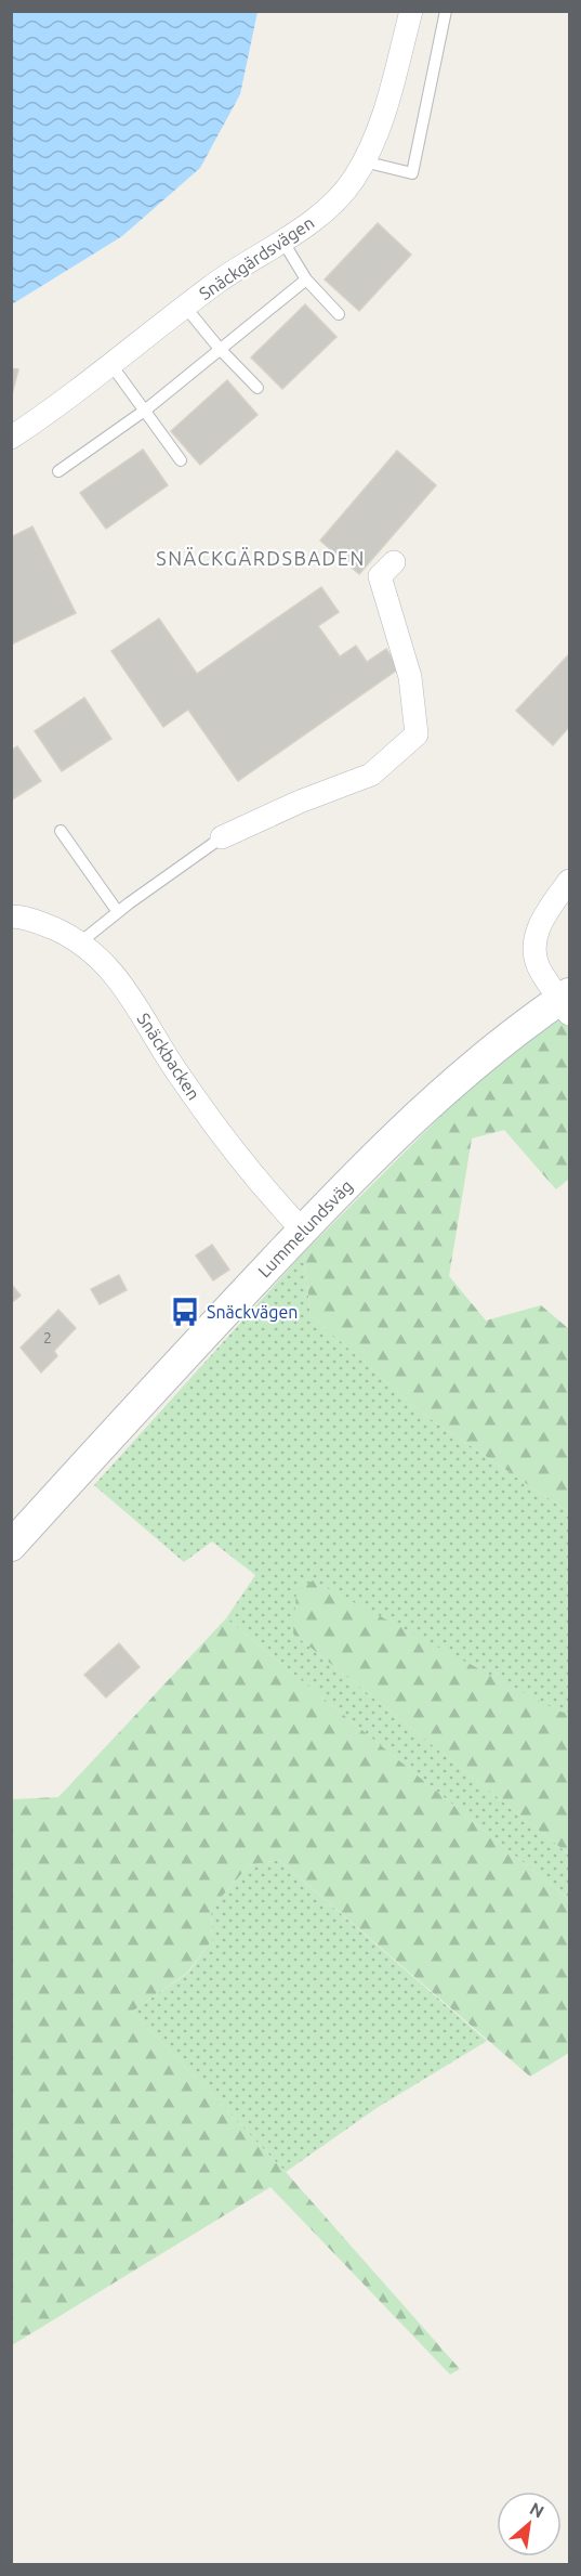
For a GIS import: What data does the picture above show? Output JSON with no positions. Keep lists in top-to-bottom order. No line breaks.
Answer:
{"streets":{"main road":["Lummelundsväg"],"street":["Snäckgärdsvägen","Snäckbacken"]},"crossings":[["Snäckbacken","Lummelundsväg"]],"districts":["SNÄCKGÄRDSBADEN"],"places":{"bus stop":["Snäckvägen"]},"house_numbers":["2"],"north":"top right"}
